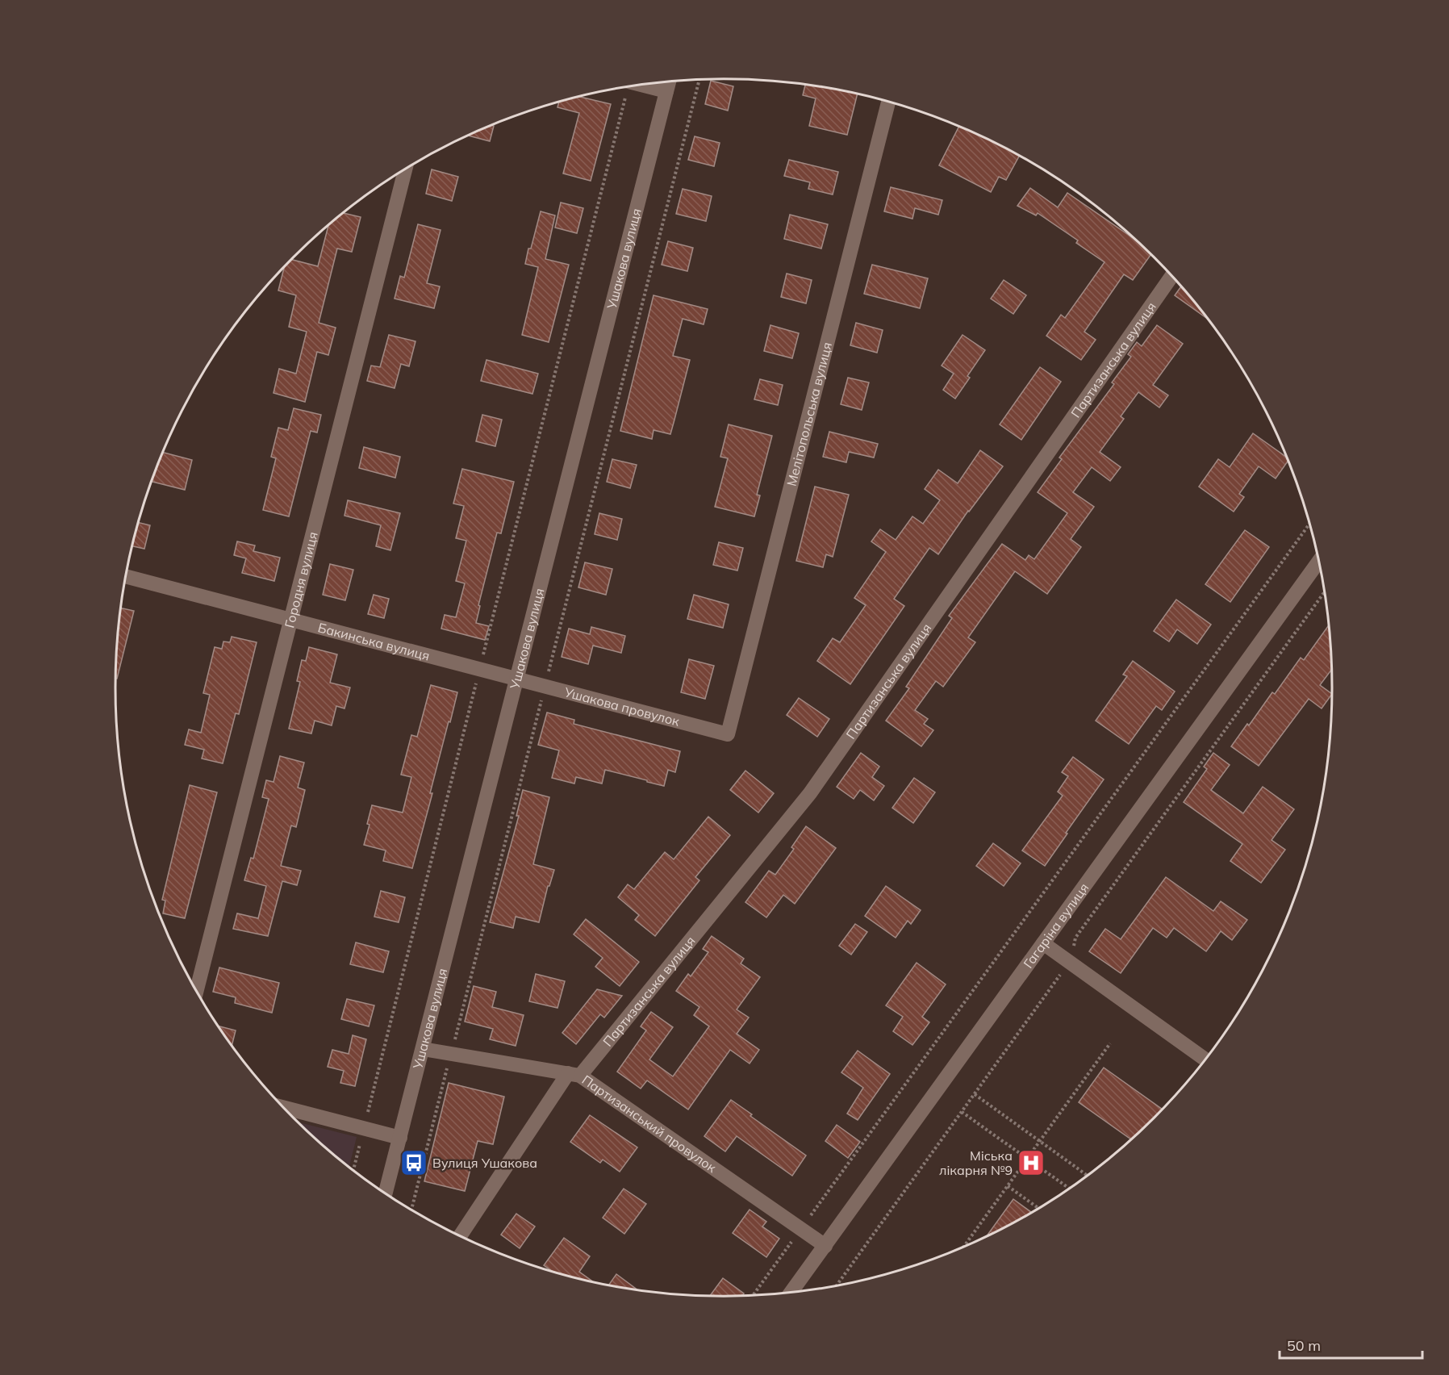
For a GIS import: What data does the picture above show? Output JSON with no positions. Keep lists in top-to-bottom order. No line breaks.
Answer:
{"streets":{"street":["Ушакова вулиця","Партизанська вулиця","Мелітопольська вулиця","Городня вулиця","Бакинська вулиця","Ушакова провулок","Гагаріна вулиця","Партизанський провулок"]},"crossings":[["Ушакова вулиця","Бакинська вулиця"],["Ушакова вулиця","Ушакова провулок"],["Ушакова вулиця","Партизанський провулок"],["Партизанська вулиця","Партизанський провулок"],["Мелітопольська вулиця","Ушакова провулок"],["Городня вулиця","Бакинська вулиця"],["Бакинська вулиця","Ушакова провулок"],["Гагаріна вулиця","Партизанський провулок"]],"places":{"bus stop":["Вулиця Ушакова"],"hospital":["Міська лікарня №9"]},"scale_bar":"50 m"}
